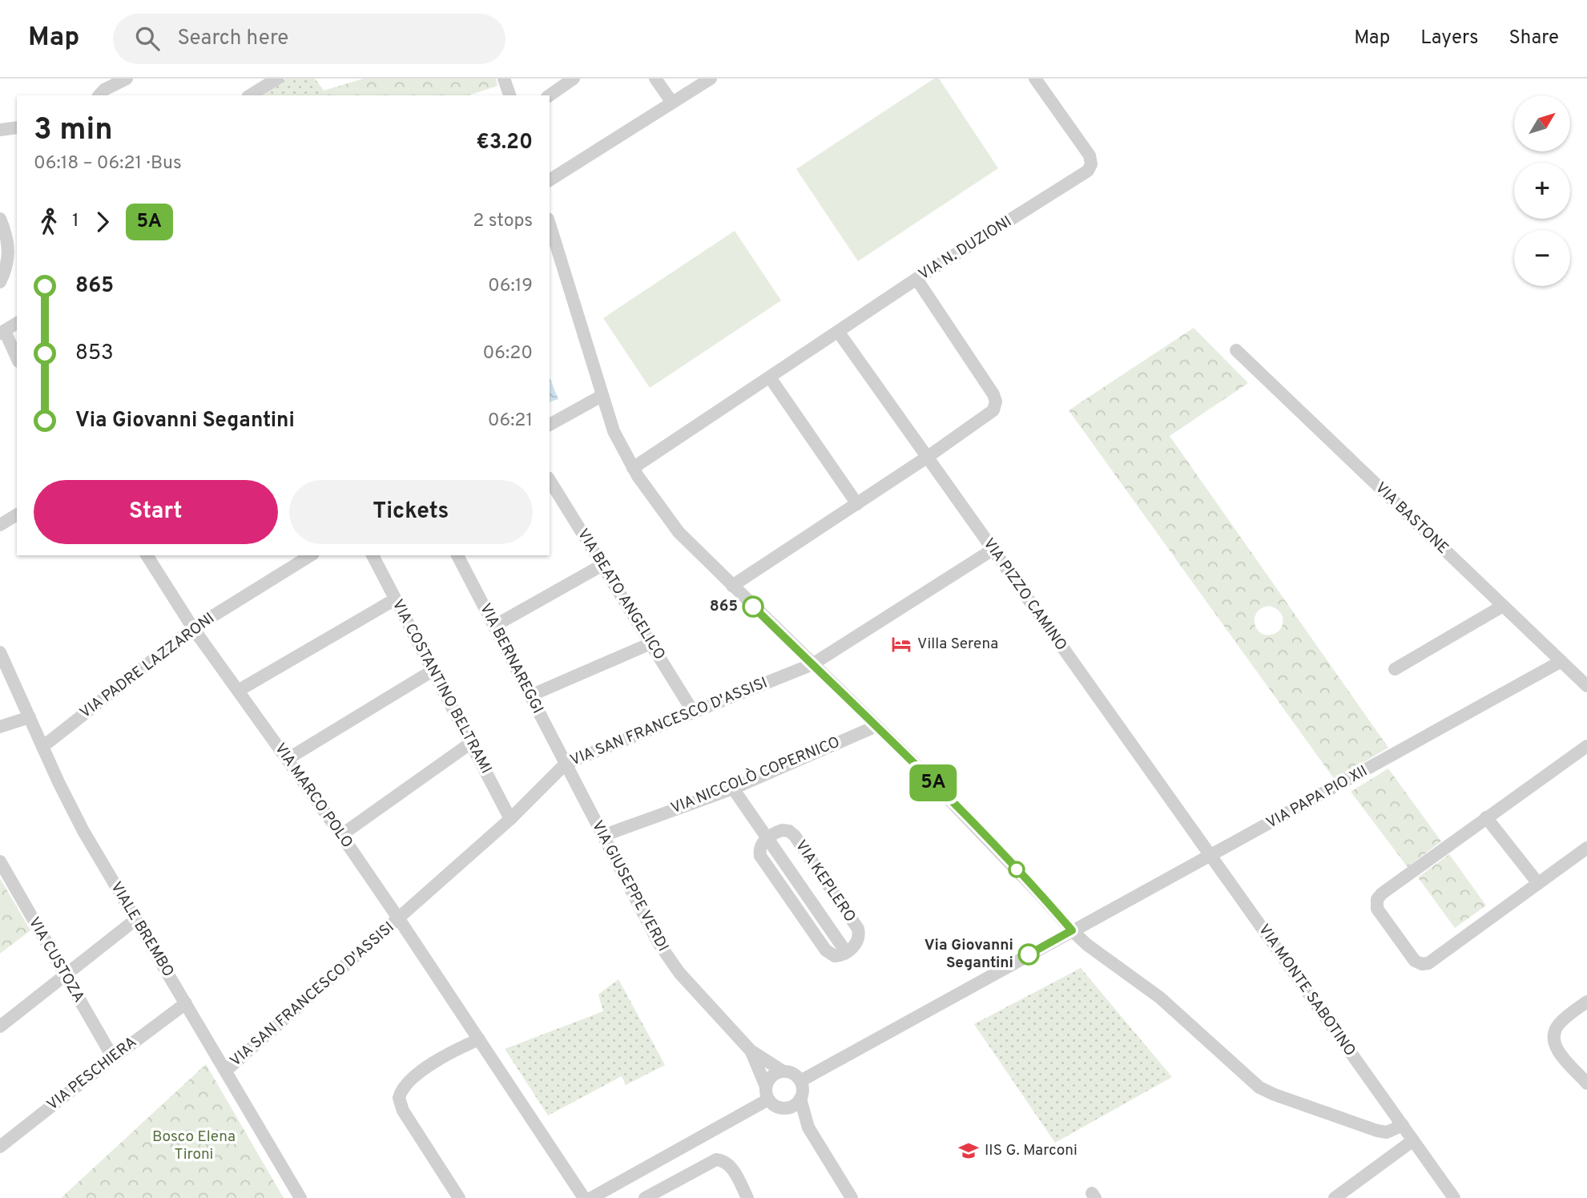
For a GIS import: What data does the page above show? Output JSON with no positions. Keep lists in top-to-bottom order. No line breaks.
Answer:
{"streets":{"street":["VIA N. DUZIONI","VIA BASTONE","VIA BEATO ANGELICO","VIA PIZZO CAMINO","VIA BERNAREGGI","VIA PADRE LAZZARONI","VIA COSTANTINO BELTRAMI","VIA SAN FRANCESCO D'ASSISI","VIA NICCOLÒ COPERNICO","VIA MARCO POLO","VIA PAPA PIO XII","VIA KEPLERO","VIA GIUSEPPE VERDI","VIALE BREMBO","VIA CUSTOZA","VIA MONTE SABOTINO","VIA PESCHIERA"]},"crossings":[["VIA N. DUZIONI","VIA PIZZO CAMINO"],["VIA BASTONE","VIA PAPA PIO XII"],["VIA BEATO ANGELICO","VIA SAN FRANCESCO D'ASSISI"],["VIA PIZZO CAMINO","VIA SAN FRANCESCO D'ASSISI"],["VIA PIZZO CAMINO","VIA PAPA PIO XII"],["VIA PIZZO CAMINO","VIA MONTE SABOTINO"],["VIA BERNAREGGI","VIA SAN FRANCESCO D'ASSISI"],["VIA BERNAREGGI","VIA GIUSEPPE VERDI"],["VIA PADRE LAZZARONI","VIA MARCO POLO"],["VIA PADRE LAZZARONI","VIALE BREMBO"],["VIA COSTANTINO BELTRAMI","VIA SAN FRANCESCO D'ASSISI"],["VIA SAN FRANCESCO D'ASSISI","VIA MARCO POLO"],["VIA SAN FRANCESCO D'ASSISI","VIA GIUSEPPE VERDI"],["VIA SAN FRANCESCO D'ASSISI","VIALE BREMBO"],["VIA NICCOLÒ COPERNICO","VIA KEPLERO"],["VIA NICCOLÒ COPERNICO","VIA GIUSEPPE VERDI"],["VIA PAPA PIO XII","VIA MONTE SABOTINO"],["VIALE BREMBO","VIA PESCHIERA"],["VIA CUSTOZA","VIA PESCHIERA"]],"parks":["Bosco Elena Tironi"],"places":{"other":["865","Via Giovanni Segantini"],"hotel":["Villa Serena"],"school or university":["IIS G. Marconi"]},"lines":["bus line 5A"],"north":"top right","page":{"header":"Map","search":"Search here","nav":["Map","Layers","Share"],"on_map":"5A","map_buttons":["+","−"],"heading":["3 min","06:18 – 06:21 · Bus","€3.20"],"legs":["1","5A","2 stops"],"list":[{"name":"865","value":"06:19"},{"name":"853","value":"06:20"},{"name":"Via Giovanni Segantini","value":"06:21"}],"buttons":["Start","Tickets"]}}
